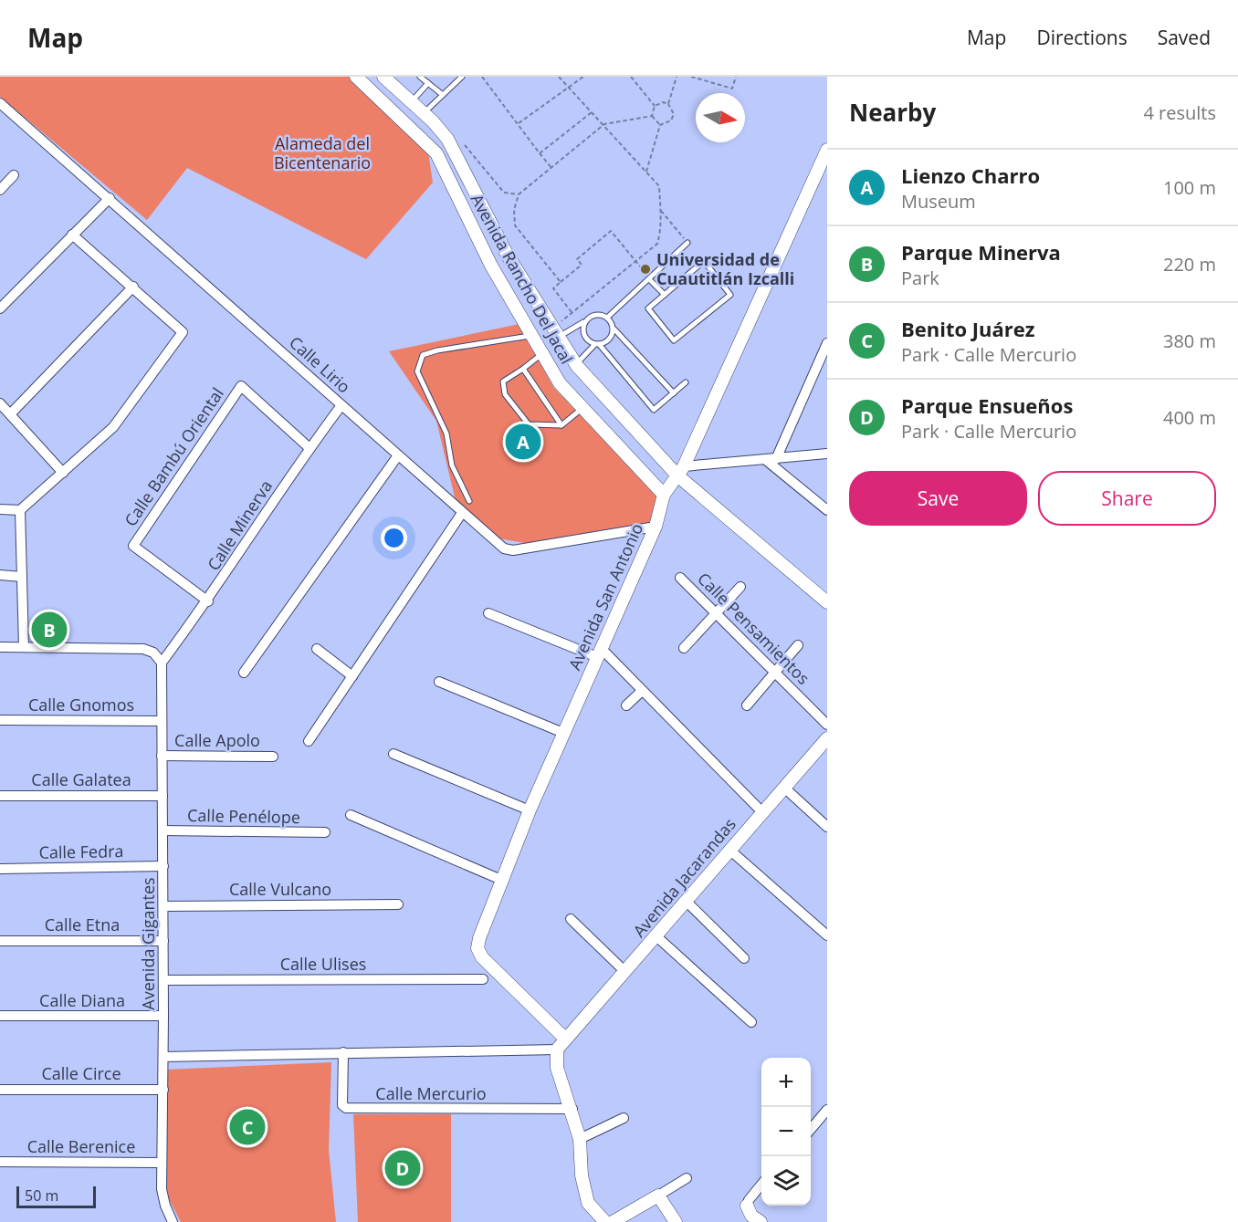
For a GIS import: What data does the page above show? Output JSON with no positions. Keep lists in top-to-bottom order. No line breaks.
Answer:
{"streets":{"street":["Avenida Rancho Del Jacal","Calle Lirio","Calle Bambú Oriental","Calle Minerva","Avenida San Antonio","Calle Pensamientos","Calle Gnomos","Calle Apolo","Calle Galatea","Calle Penélope","Calle Fedra","Avenida Jacarandas","Calle Vulcano","Calle Etna","Avenida Gigantes","Calle Ulises","Calle Diana","Calle Circe","Calle Mercurio","Calle Berenice"]},"crossings":[["Avenida Rancho Del Jacal","Avenida San Antonio"],["Calle Lirio","Calle Minerva"],["Calle Lirio","Avenida San Antonio"],["Calle Bambú Oriental","Calle Minerva"],["Calle Minerva","Avenida Gigantes"],["Avenida San Antonio","Avenida Jacarandas"],["Calle Gnomos","Avenida Gigantes"],["Calle Apolo","Avenida Gigantes"],["Calle Galatea","Avenida Gigantes"],["Calle Penélope","Avenida Gigantes"],["Calle Fedra","Avenida Gigantes"],["Calle Vulcano","Avenida Gigantes"],["Calle Etna","Avenida Gigantes"],["Avenida Gigantes","Calle Ulises"],["Avenida Gigantes","Calle Diana"],["Avenida Gigantes","Calle Circe"],["Avenida Gigantes","Calle Berenice"]],"parks":["Alameda del Bicentenario"],"places":["Universidad de Cuautitlán Izcalli"],"scale_bar":"50 m","north":"right","page":{"header":"Map","nav":["Map","Directions","Saved"],"heading":["Nearby","4 results"],"list":[{"mark":"A","name":"Lienzo Charro","note":"Museum","value":"100 m"},{"mark":"B","name":"Parque Minerva","note":"Park","value":"220 m"},{"mark":"C","name":"Benito Juárez","note":"Park · Calle Mercurio","value":"380 m"},{"mark":"D","name":"Parque Ensueños","note":"Park · Calle Mercurio","value":"400 m"}],"pins":["A","B","C","D"],"buttons":["Save","Share"],"map_buttons":["+","−"],"scale":"50 m"}}
